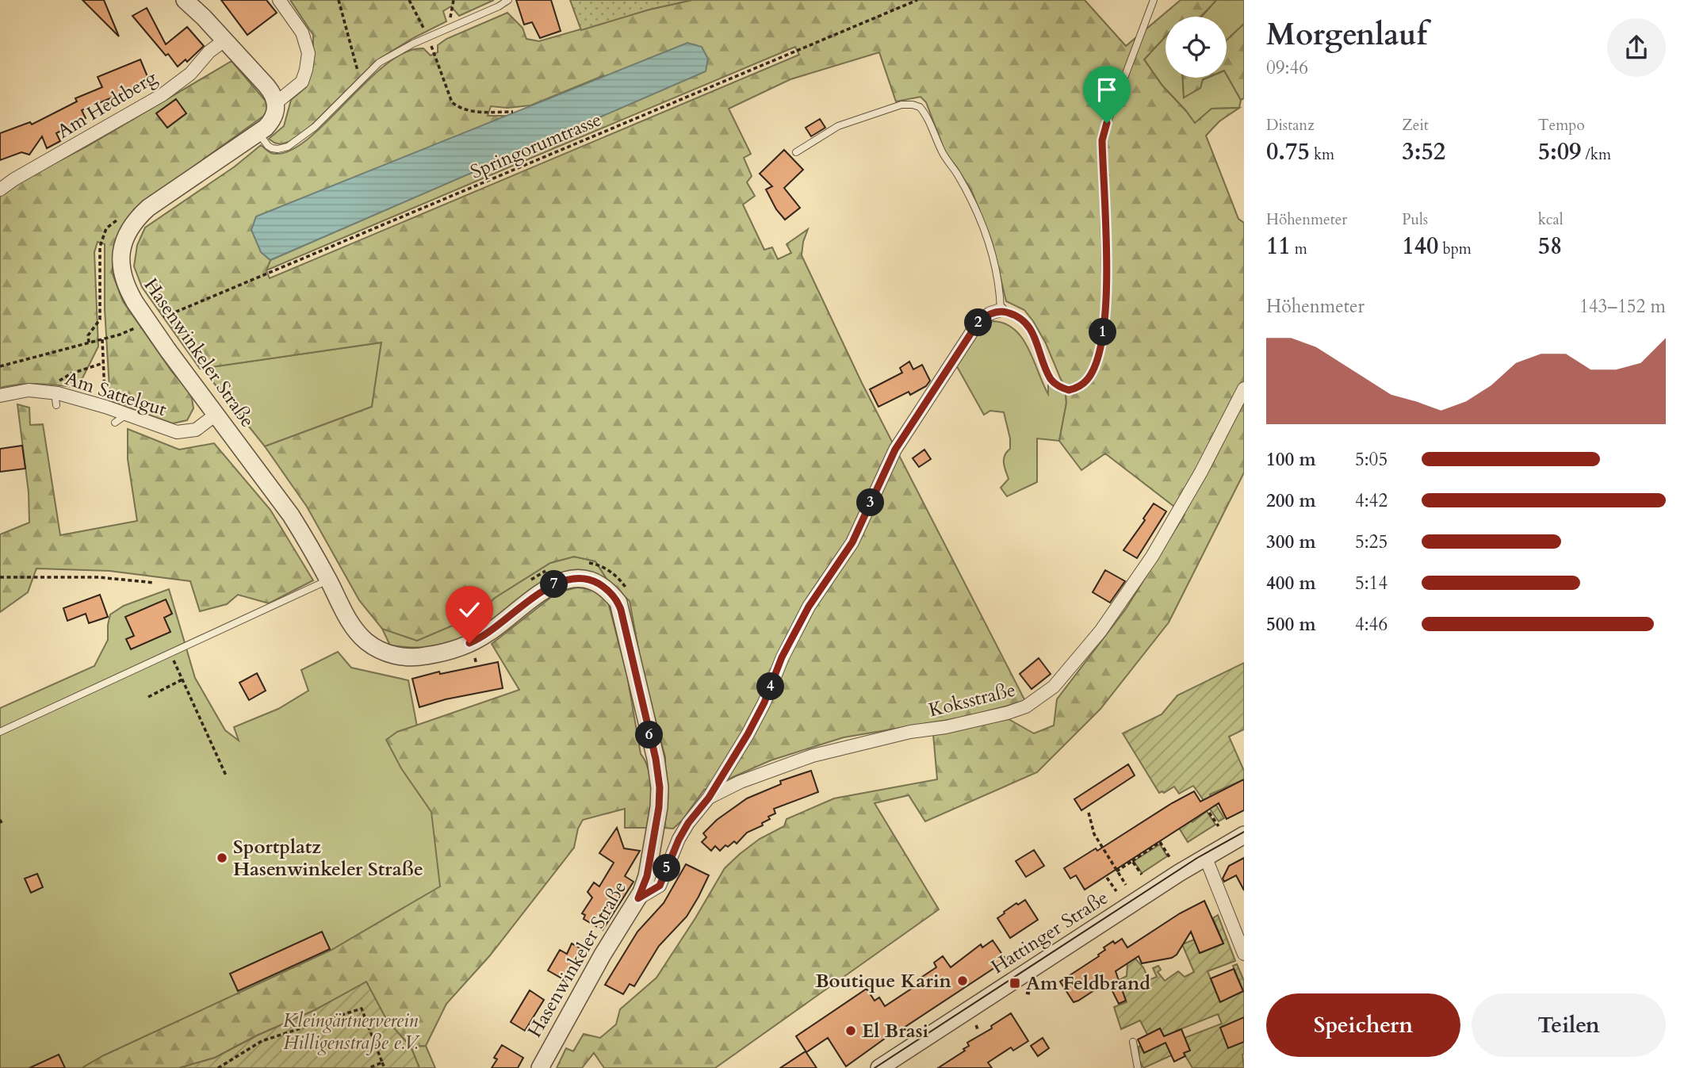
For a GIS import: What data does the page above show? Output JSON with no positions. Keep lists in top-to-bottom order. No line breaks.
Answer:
{"streets":{"street":["Am Hedtberg","Hasenwinkeler Straße","Am Sattelgut","Koksstraße","Hattinger Straße"],"path":["Springorumtrasse"]},"crossings":[["Hasenwinkeler Straße","Am Sattelgut"],["Hasenwinkeler Straße","Koksstraße"]],"parks":["Kleingärtnerverein Hilligenstraße e.V."],"places":{"other":["Sportplatz Hasenwinkeler Straße","Boutique Karin","El Brasi"],"transit":["Am Feldbrand"]},"page":{"heading":["Morgenlauf","09:46"],"stats":[["Distanz","0.75 km"],["Zeit","3:52"],["Tempo","5:09 /km"],["Höhenmeter","11 m"],["Puls","140 bpm"],["kcal","58"]],"chart":["Höhenmeter","143–152 m"],"pins":["2","1","3","7","4","6","5"],"list":[{"name":"100 m","note":"5:05"},{"name":"200 m","note":"4:42"},{"name":"300 m","note":"5:25"},{"name":"400 m","note":"5:14"},{"name":"500 m","note":"4:46"}],"buttons":["Speichern","Teilen"]}}
